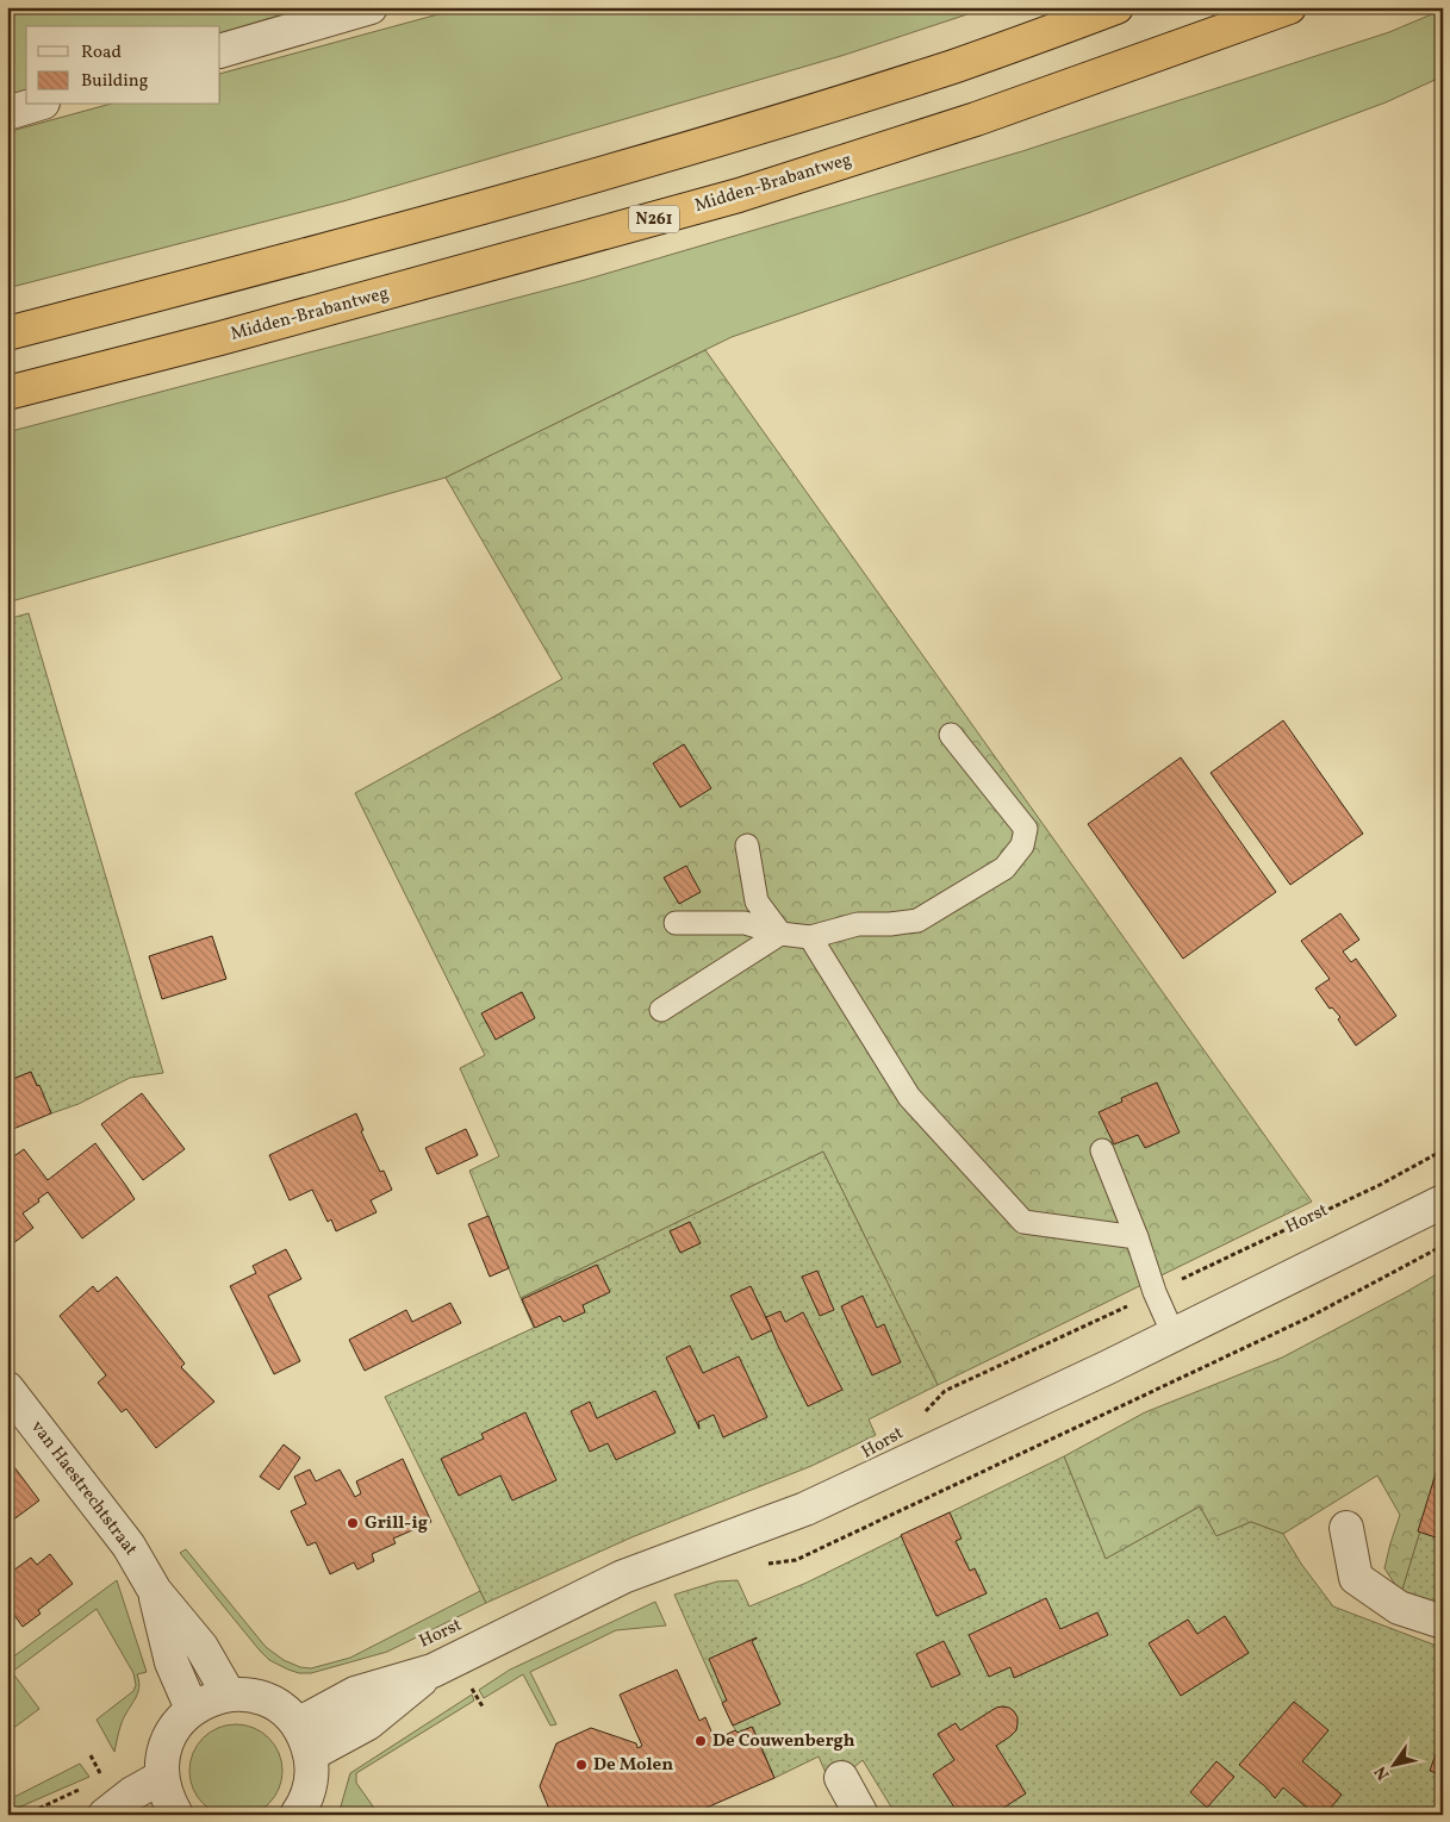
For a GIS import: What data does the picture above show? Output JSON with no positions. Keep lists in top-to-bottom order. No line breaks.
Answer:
{"streets":{"highway":["Midden-Brabantweg","N261"],"street":["Horst","van Haestrechtstraat"]},"places":["Grill-ig","De Couwenbergh","De Molen"],"legend":["Road","Building"],"north":"bottom left"}
